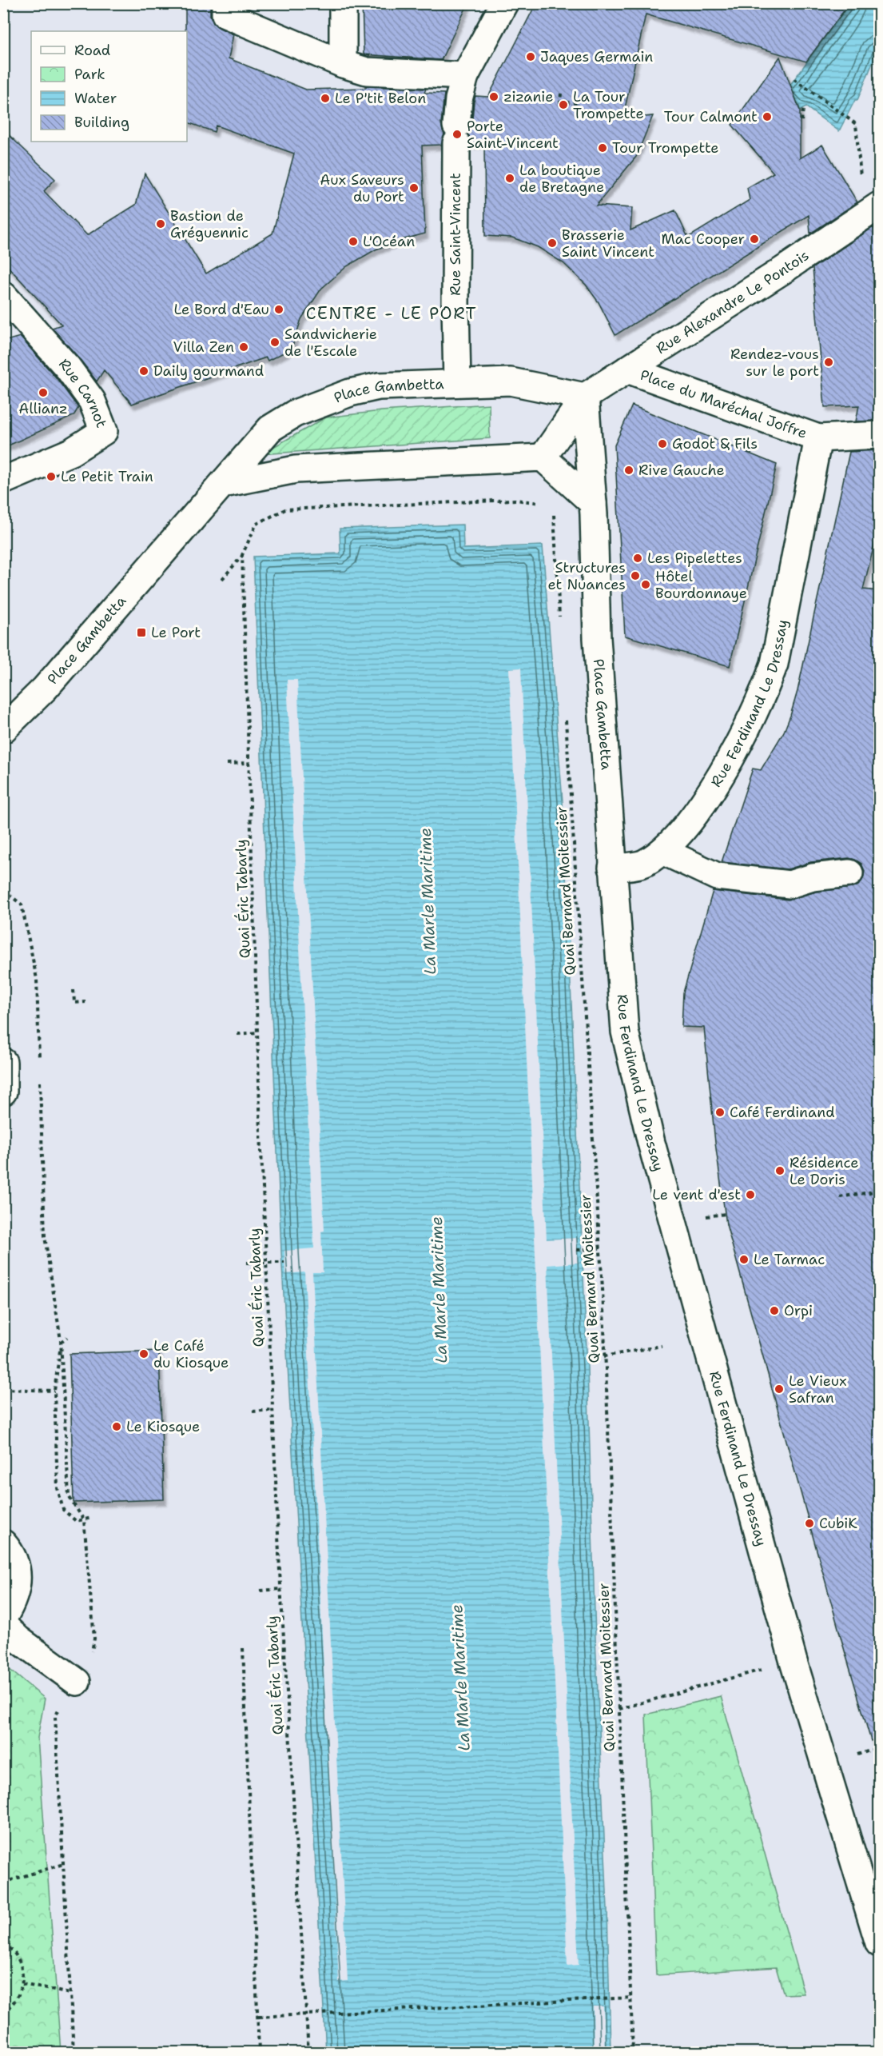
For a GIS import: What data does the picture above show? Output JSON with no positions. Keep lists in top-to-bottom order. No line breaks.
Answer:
{"streets":{"main road":["Rue Saint-Vincent","Rue Alexandre Le Pontois","Place Gambetta","Rue Carnot","Place du Maréchal Joffre","Rue Ferdinand Le Dressay"],"path":["Quai Bernard Moitessier","Quai Éric Tabarly"]},"crossings":[["Rue Saint-Vincent","Place Gambetta"],["Rue Alexandre Le Pontois","Place Gambetta"],["Rue Alexandre Le Pontois","Place du Maréchal Joffre"],["Place Gambetta","Rue Ferdinand Le Dressay"],["Place du Maréchal Joffre","Rue Ferdinand Le Dressay"]],"districts":["CENTRE - LE PORT"],"water":["La Marle Maritime"],"places":{"other":["Jaques Germain","zizanie","Le P'tit Belon","La Tour Trompette","Tour Calmont","Porte Saint-Vincent","Tour Trompette","La boutique de Bretagne","Aux Saveurs du Port","Bastion de Gréguennic","Mac Cooper","L'Océan","Brasserie Saint Vincent","Le Bord d'Eau","Sandwicherie de l'Escale","Villa Zen","Rendez-vous sur le port","Daily gourmand","Allianz","Godot & Fils","Rive Gauche","Le Petit Train","Les Pipelettes","Structures et Nuances","Hôtel Bourdonnaye","Café Ferdinand","Résidence Le Doris","Le vent d'est","Le Tarmac","Orpi","Le Café du Kiosque","Le Vieux Safran","Le Kiosque","CubiK"],"transit":["Le Port"]},"legend":["Road","Park","Water","Building"]}
